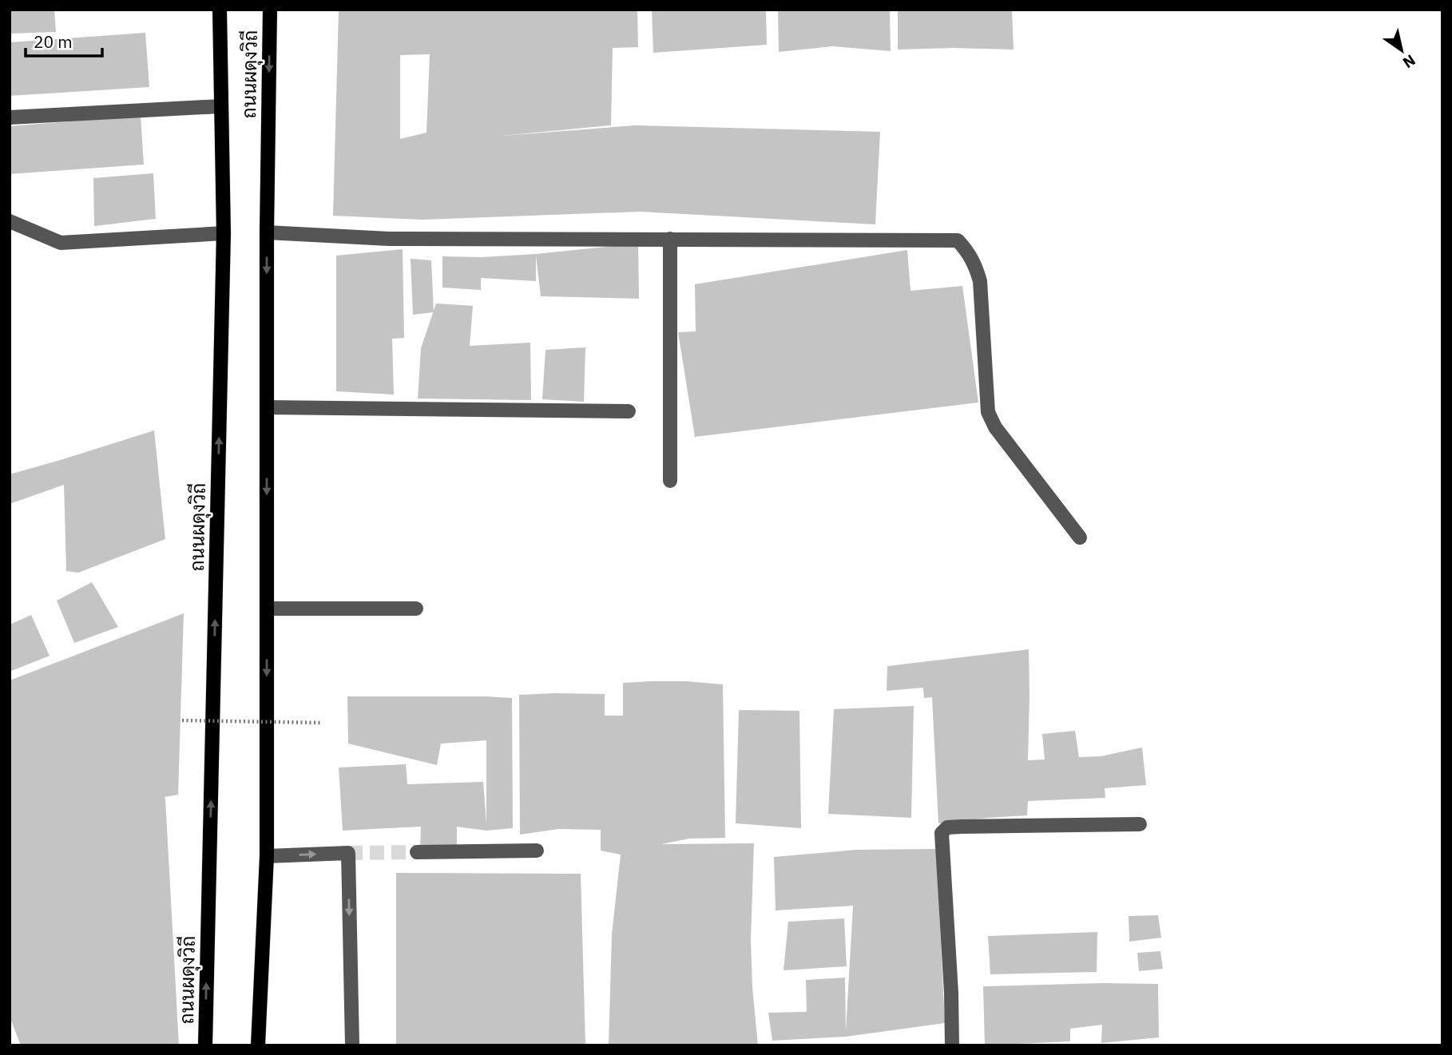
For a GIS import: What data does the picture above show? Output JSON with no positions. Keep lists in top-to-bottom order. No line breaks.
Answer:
{"streets":{"main road":["ถนนผดุงวิถี"]},"scale_bar":"20 m","north":"bottom right"}
